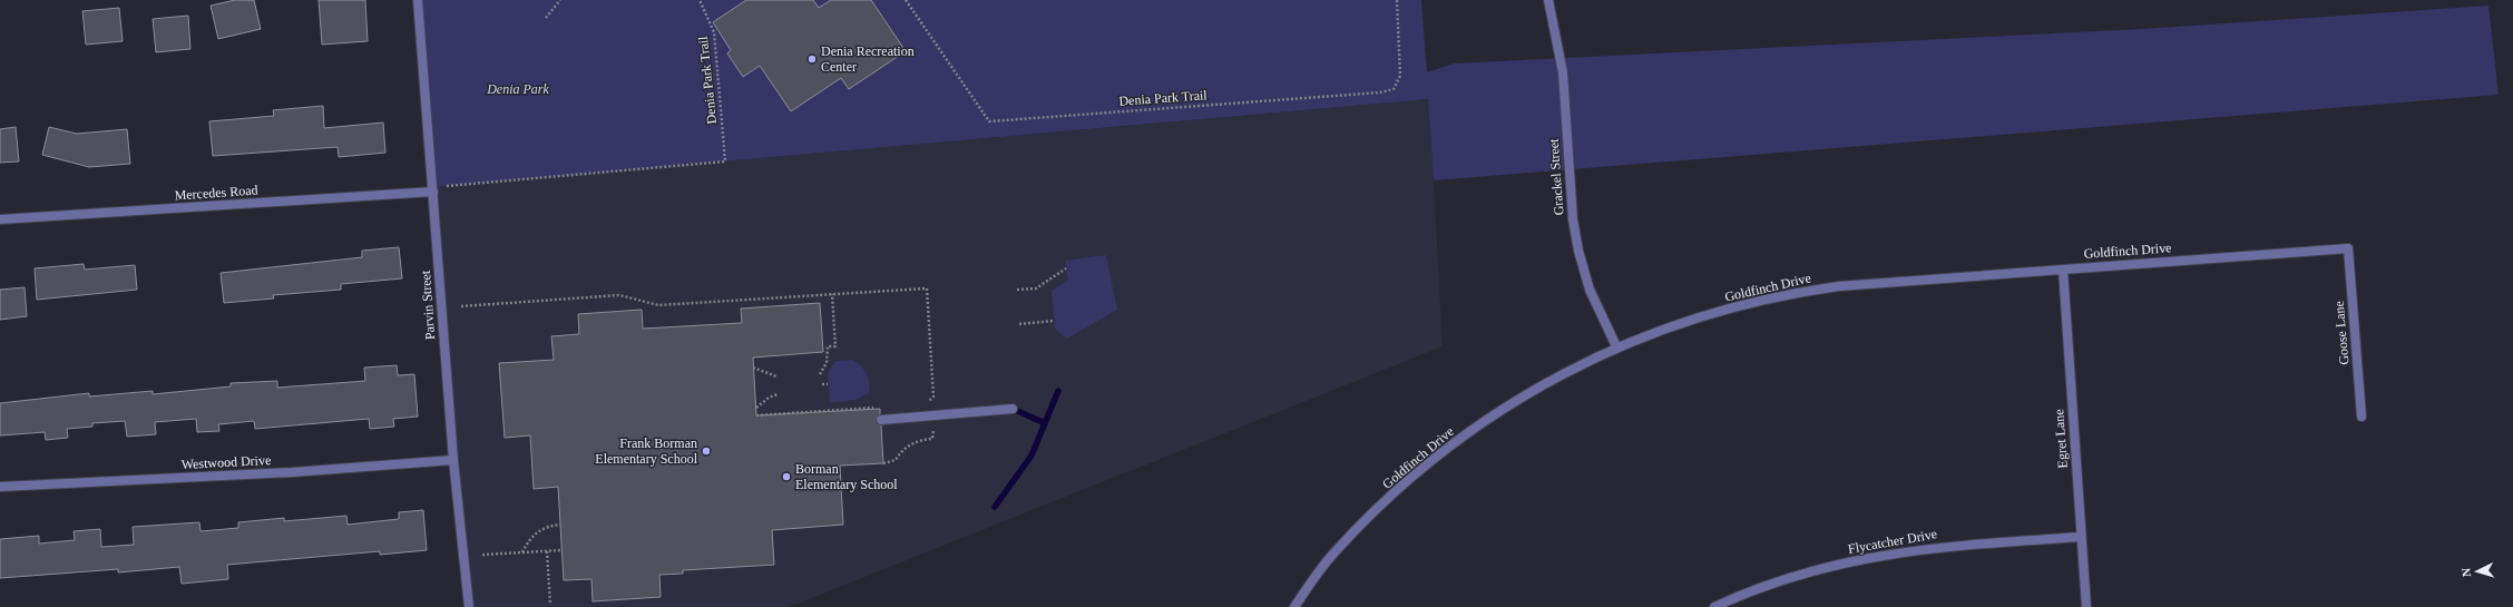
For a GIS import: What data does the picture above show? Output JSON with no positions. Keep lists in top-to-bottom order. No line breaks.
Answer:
{"streets":{"street":["Grackel Street","Mercedes Road","Goldfinch Drive","Parvin Street","Goose Lane","Egret Lane","Westwood Drive","Flycatcher Drive"],"path":["Denia Park Trail"]},"crossings":[["Denia Park Trail","Mercedes Road"],["Denia Park Trail","Parvin Street"],["Grackel Street","Goldfinch Drive"],["Mercedes Road","Parvin Street"],["Goldfinch Drive","Goose Lane"],["Goldfinch Drive","Egret Lane"],["Parvin Street","Westwood Drive"],["Egret Lane","Flycatcher Drive"]],"parks":["Denia Park"],"places":["Denia Recreation Center","Frank Borman Elementary School","Borman Elementary School"],"north":"left"}
